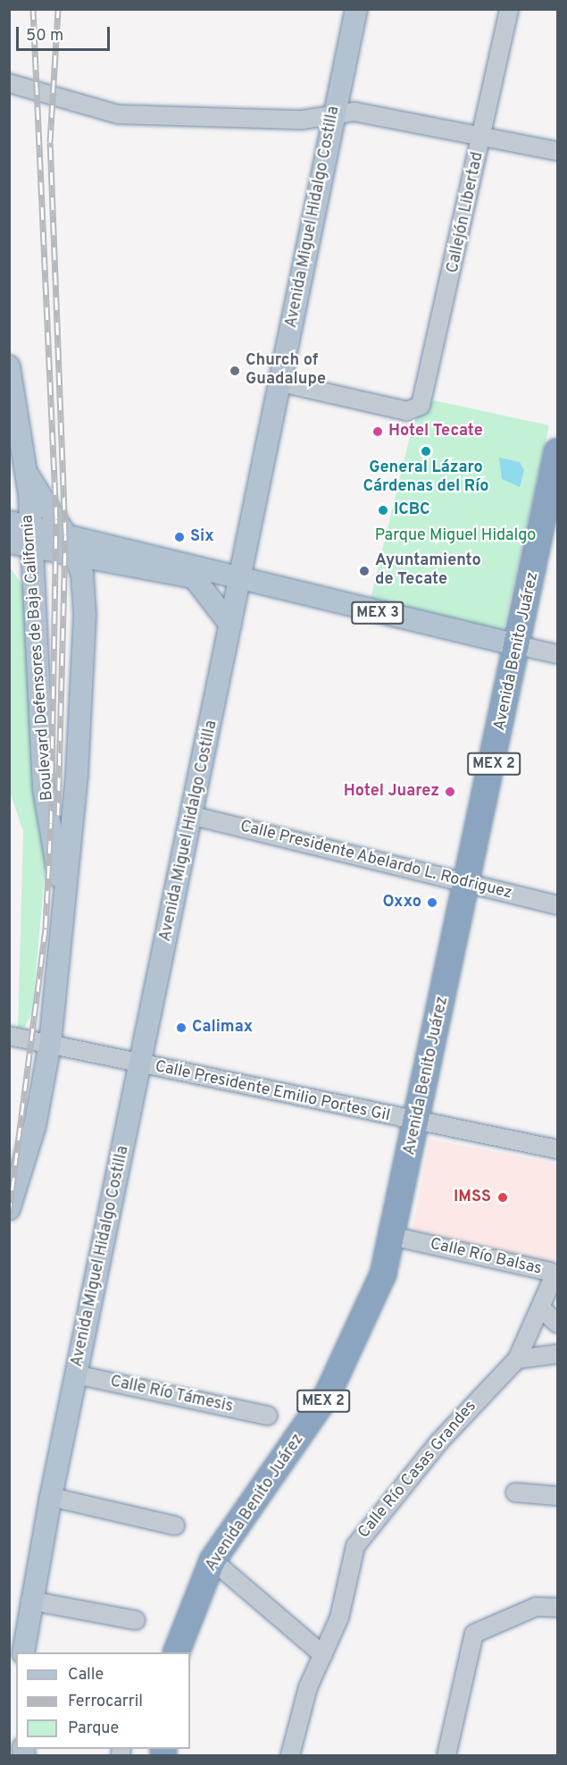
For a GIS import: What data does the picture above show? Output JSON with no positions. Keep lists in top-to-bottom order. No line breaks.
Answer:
{"streets":{"highway":["Avenida Benito Juárez","MEX 2"],"main road":["Avenida Miguel Hidalgo Costilla","MEX 3","Boulevard Defensores de Baja California"],"street":["Callejón Libertad","Calle Presidente Abelardo L. Rodriguez","Calle Presidente Emilio Portes Gil","Calle Río Balsas","Calle Río Támesis","Calle Río Casas Grandes"]},"crossings":[["Callejón Libertad","Avenida Miguel Hidalgo Costilla"],["Avenida Miguel Hidalgo Costilla","MEX 3"],["Avenida Miguel Hidalgo Costilla","Calle Presidente Abelardo L. Rodriguez"],["Avenida Miguel Hidalgo Costilla","Calle Presidente Emilio Portes Gil"],["Avenida Miguel Hidalgo Costilla","Calle Río Támesis"],["MEX 3","Avenida Benito Juárez"],["MEX 3","Boulevard Defensores de Baja California"],["Avenida Benito Juárez","Calle Presidente Abelardo L. Rodriguez"],["Avenida Benito Juárez","Calle Presidente Emilio Portes Gil"],["Avenida Benito Juárez","Calle Río Balsas"],["Boulevard Defensores de Baja California","Calle Presidente Emilio Portes Gil"],["Calle Río Balsas","Calle Río Casas Grandes"]],"parks":["Parque Miguel Hidalgo"],"places":["Church of Guadalupe","Hotel Tecate","General Lázaro Cárdenas del Río","ICBC","Six","Ayuntamiento de Tecate","Hotel Juarez","Oxxo","Calimax","IMSS"],"legend":["Calle","Ferrocarril","Parque"],"scale_bar":"50 m"}
